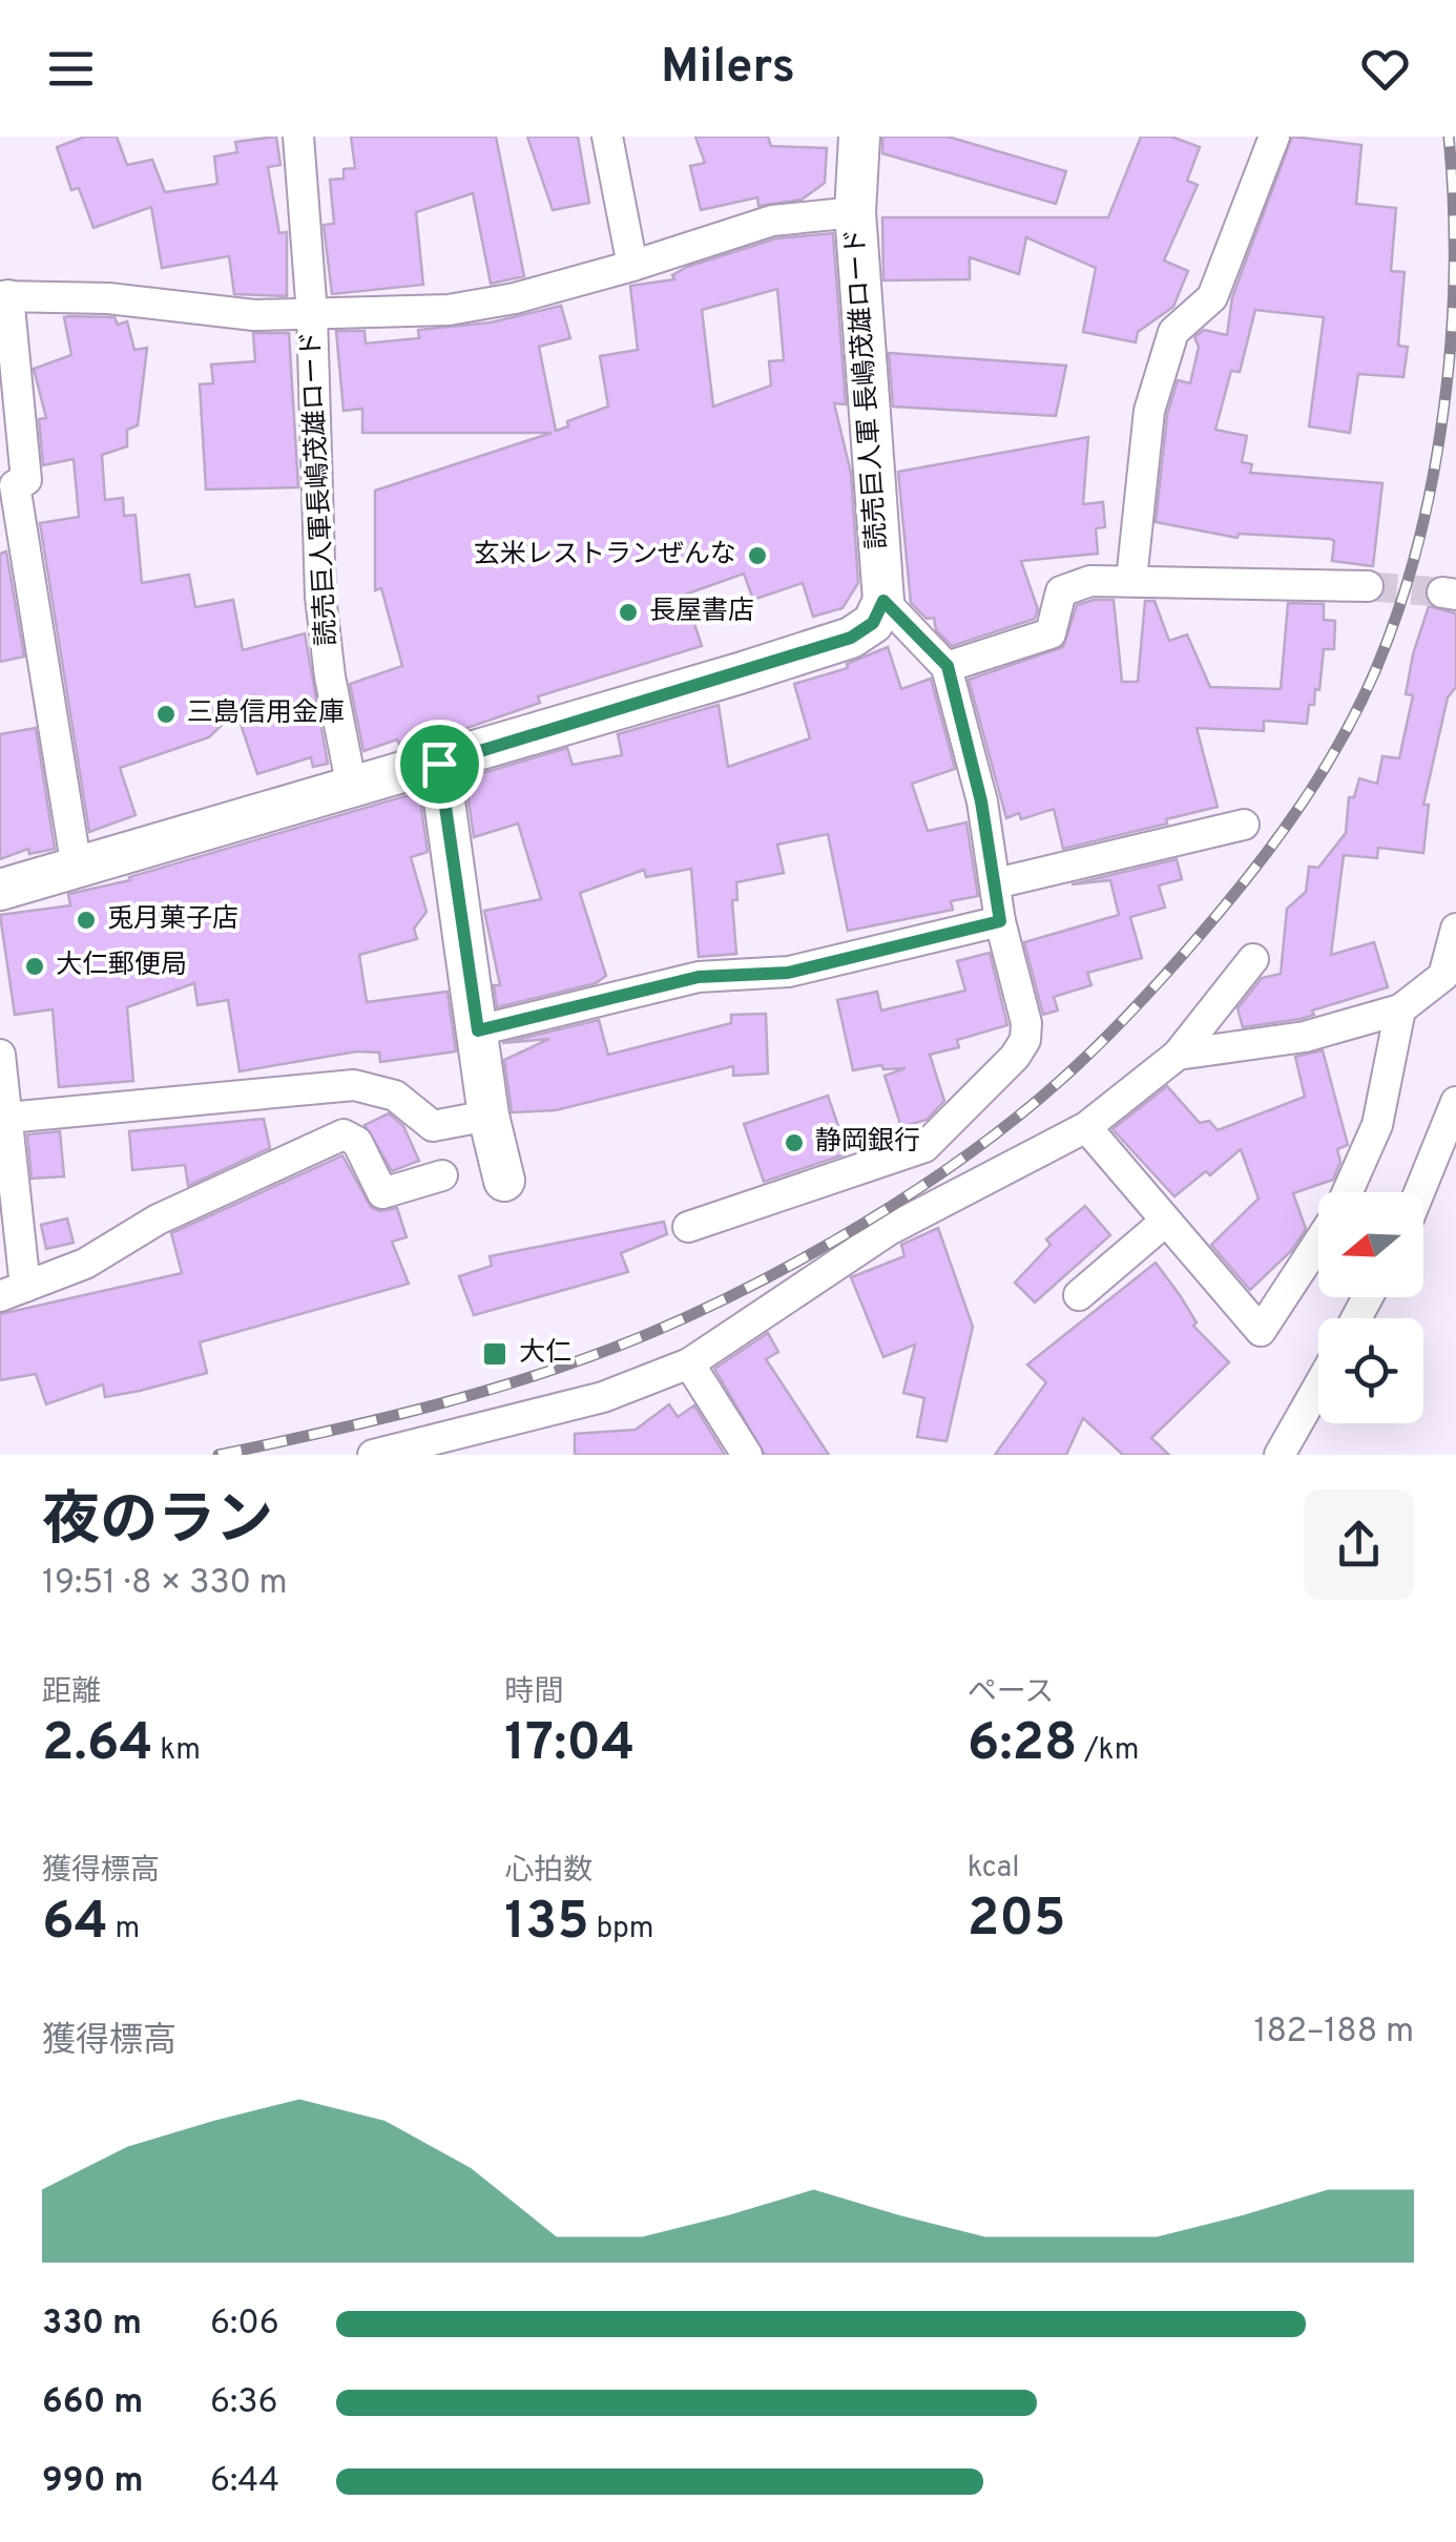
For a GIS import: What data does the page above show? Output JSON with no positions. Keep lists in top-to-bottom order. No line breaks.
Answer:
{"streets":{"main road":["読売巨人軍 長嶋茂雄ロード"],"street":["読売巨人軍長嶋茂雄ロード"]},"places":{"other":["玄米レストランぜんな","長屋書店","三島信用金庫","兎月菓子店","大仁郵便局","静岡銀行"],"transit":["大仁"]},"north":"left","page":{"header":"Milers","heading":["夜のラン","19:51 · 8 × 330 m"],"stats":[["距離","2.64 km"],["時間","17:04"],["ペース","6:28 /km"],["獲得標高","64 m"],["心拍数","135 bpm"],["kcal","205"]],"chart":["獲得標高","182–188 m"],"list":[{"name":"330 m","note":"6:06"},{"name":"660 m","note":"6:36"},{"name":"990 m","note":"6:44"}]}}
